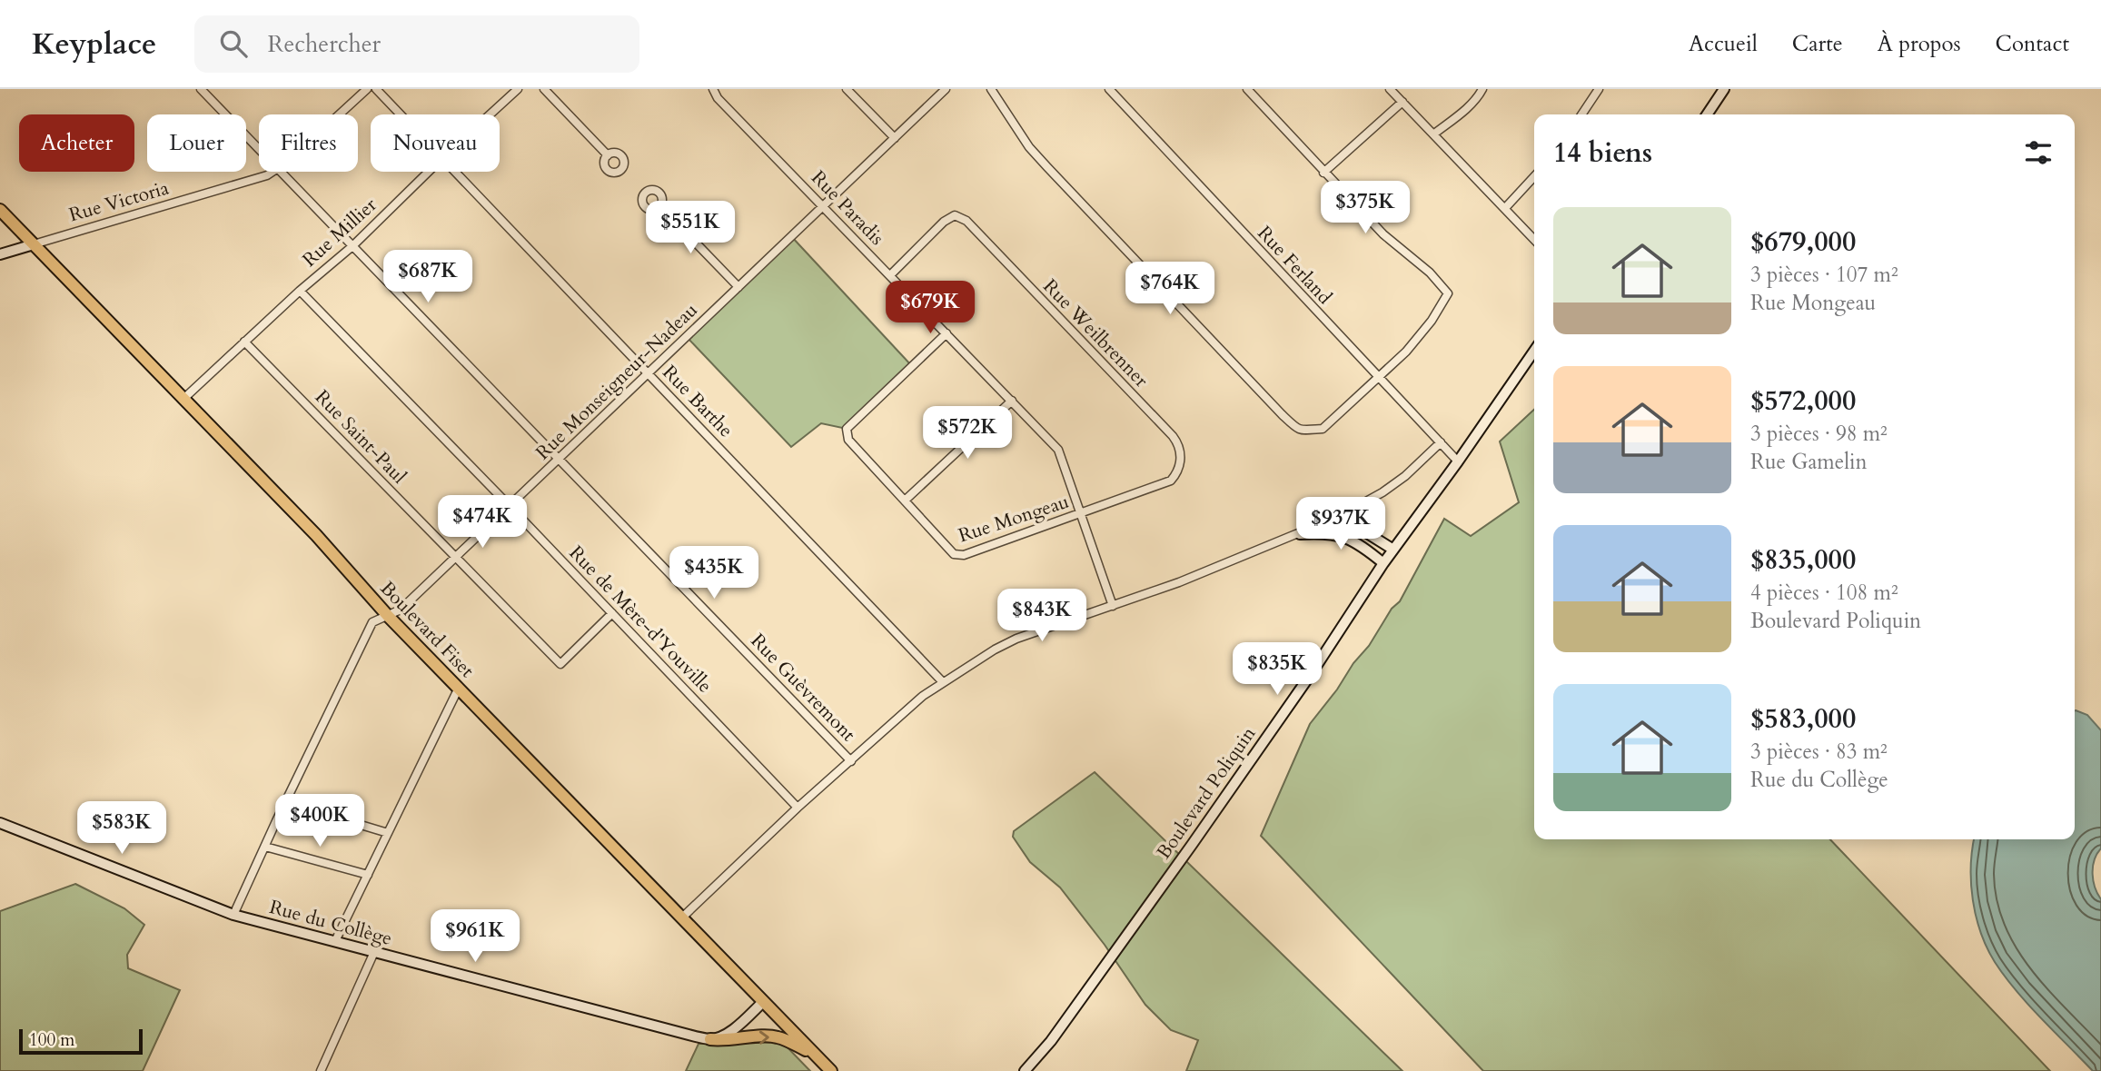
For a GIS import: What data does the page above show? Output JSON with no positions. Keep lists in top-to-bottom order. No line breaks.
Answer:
{"streets":{"main road":["Boulevard Fiset"],"street":["Rue Victoria","Rue Paradis","Rue Millier","Rue Ferland","Rue Weilbrenner","Rue Monseigneur-Nadeau","Rue Barthe","Rue Saint-Paul","Rue Mongeau","Rue de Mère-d'Youville","Rue Guèvremont","Boulevard Poliquin","Rue du Collège"]},"crossings":[["Rue Victoria","Boulevard Fiset"],["Rue Paradis","Rue Weilbrenner"],["Rue Paradis","Rue Monseigneur-Nadeau"],["Rue Paradis","Rue Mongeau"],["Rue Millier","Rue Saint-Paul"],["Rue Millier","Rue de Mère-d'Youville"],["Rue Millier","Boulevard Fiset"],["Rue Millier","Rue Guèvremont"],["Rue Ferland","Boulevard Poliquin"],["Rue Weilbrenner","Rue Mongeau"],["Rue Monseigneur-Nadeau","Rue Barthe"],["Rue Monseigneur-Nadeau","Rue Saint-Paul"],["Rue Monseigneur-Nadeau","Rue de Mère-d'Youville"],["Rue Monseigneur-Nadeau","Boulevard Fiset"],["Rue Monseigneur-Nadeau","Rue Guèvremont"],["Rue Monseigneur-Nadeau","Rue du Collège"],["Rue Saint-Paul","Rue de Mère-d'Youville"]],"scale_bar":"100 m","page":{"header":"Keyplace","search":"Rechercher","nav":["Accueil","Carte","À propos","Contact"],"chip":["Acheter","Louer","Filtres","Nouveau"],"heading":"14 biens","price":["$375K","$551K","$687K","$764K","$679K","$572K","$474K","$937K","$435K","$843K","$835K","$400K","$583K","$961K"],"list":[{"name":"$679,000","note":"3 pièces · 107 m² · Rue Mongeau"},{"name":"$572,000","note":"3 pièces · 98 m² · Rue Gamelin"},{"name":"$835,000","note":"4 pièces · 108 m² · Boulevard Poliquin"},{"name":"$583,000","note":"3 pièces · 83 m² · Rue du Collège"}],"scale":"100 m"}}
